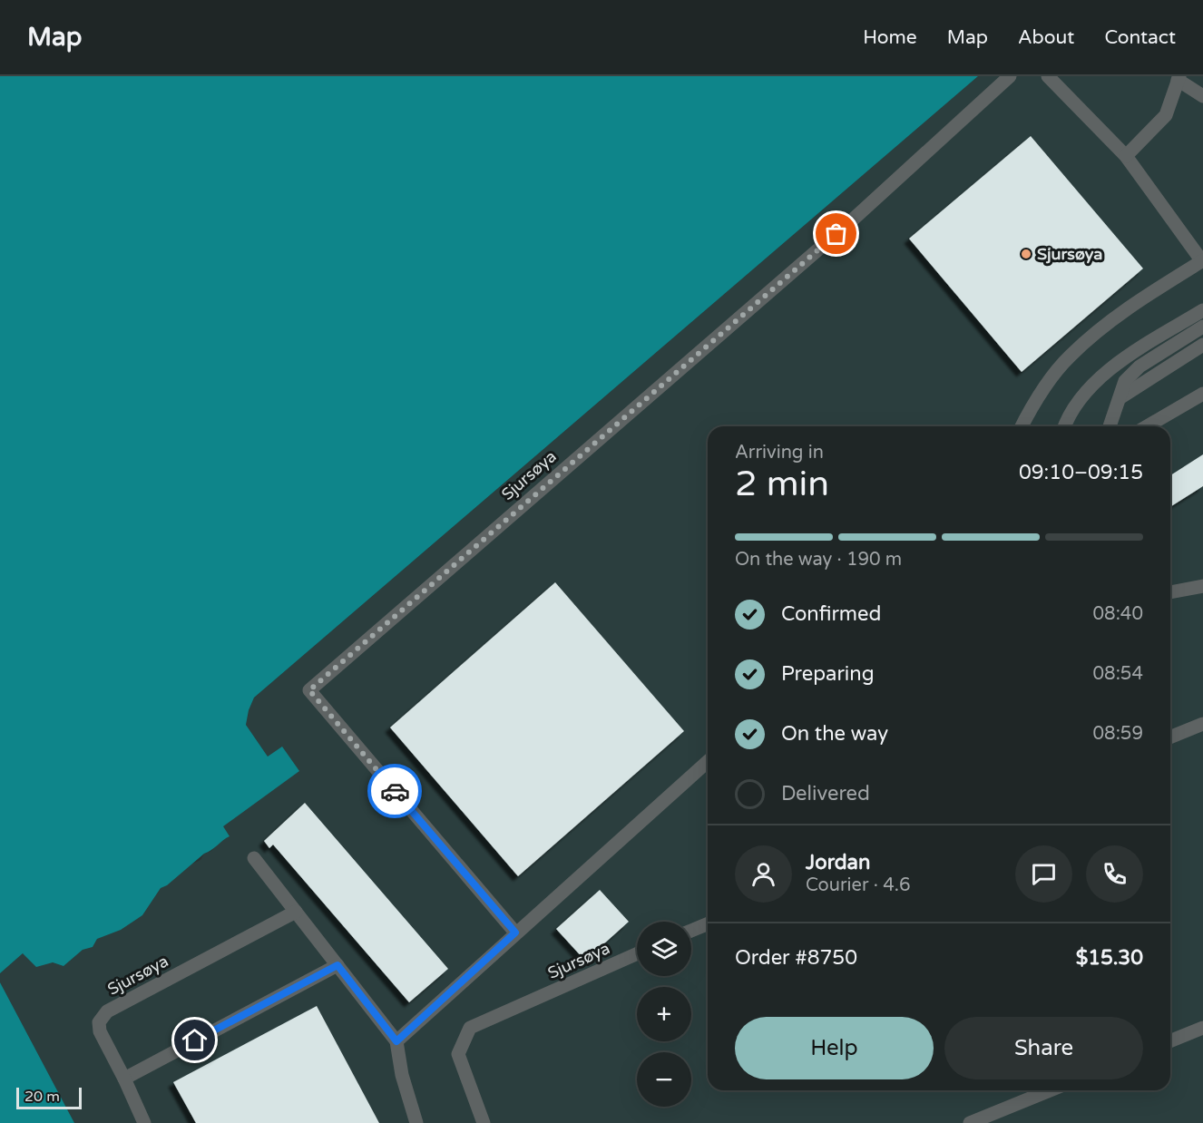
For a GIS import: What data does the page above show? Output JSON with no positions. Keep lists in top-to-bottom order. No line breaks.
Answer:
{"streets":{"lane":["Sjursøya"]},"places":["Sjursøya"],"scale_bar":"20 m","page":{"header":"Map","nav":["Home","Map","About","Contact"],"heading":["2 min","Arriving in","09:10–09:15"],"panel":["Jordan","Courier · 4.6","Order #8750","$15.30"],"bar":"On the way · 190 m","list":[["Confirmed","08:40"],["Preparing","08:54"],["On the way","08:59"],"Delivered"],"map_buttons":["+","−"],"buttons":["Help","Share"],"scale":"20 m"}}
